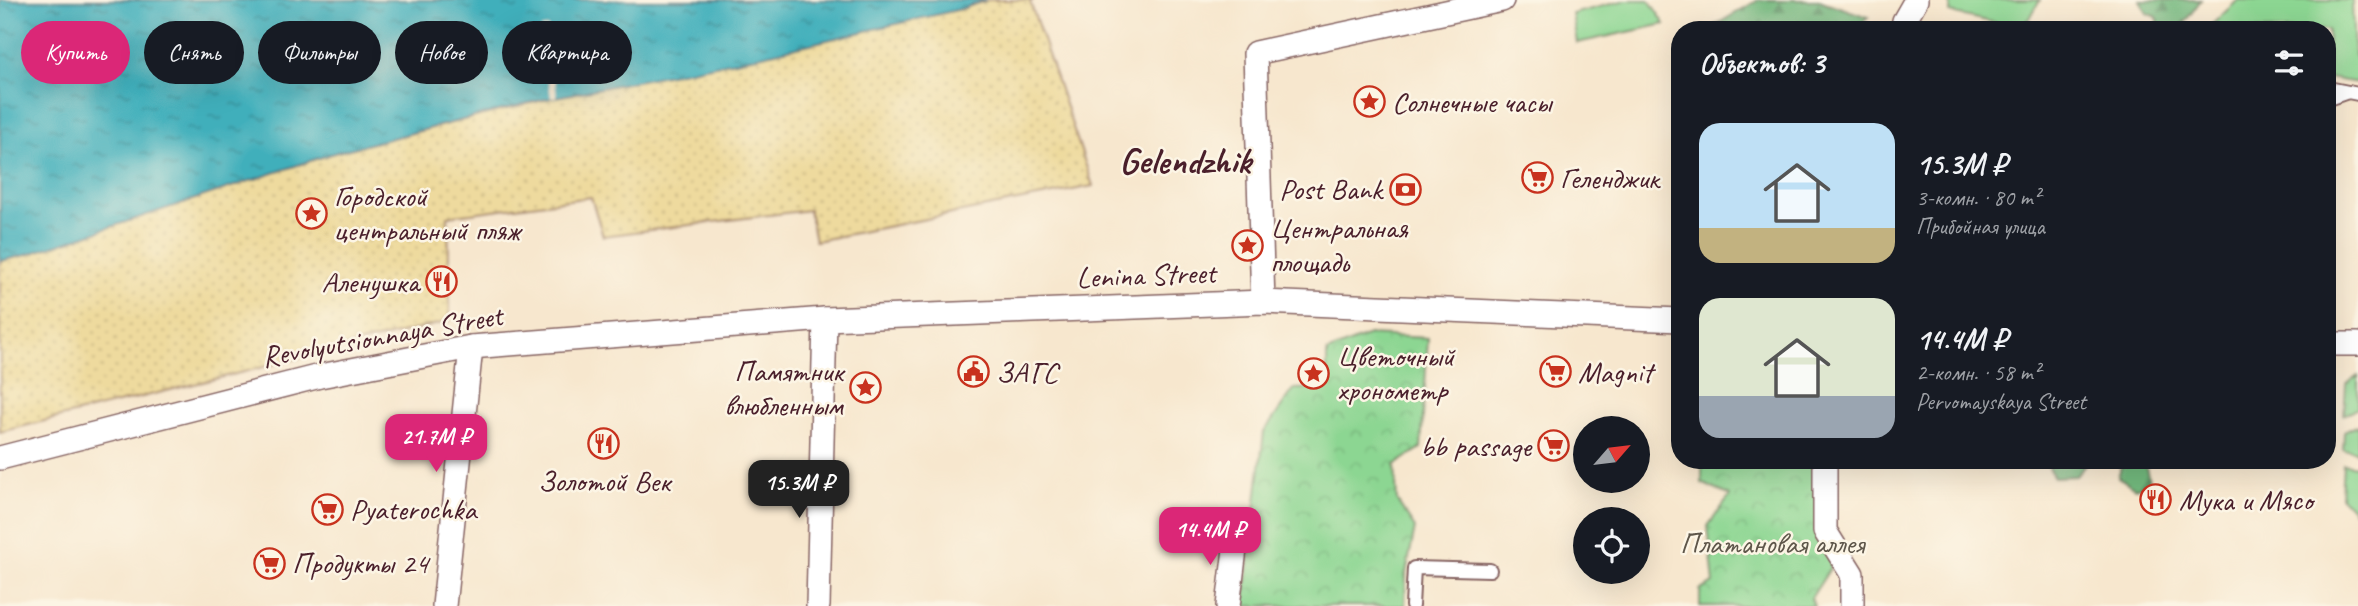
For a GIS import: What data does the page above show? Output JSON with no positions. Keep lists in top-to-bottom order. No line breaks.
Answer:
{"streets":{"street":["Lenina Street","Revolyutsionnaya Street"]},"crossings":[["Lenina Street","Revolyutsionnaya Street"]],"districts":["Gelendzhik"],"parks":["Платановая аллея"],"places":{"place":["Солнечные часы","Городской центральный пляж","Центральная площадь","Цветочный хронометр","Памятник влюбленным"],"supermarket":["Геленджик","Magnit","bb passage","Pyaterochka","Продукты 24"],"bank":["Post Bank"],"restaurant":["Аленушка","Золотой Век","Мука и Мясо"],"public building":["ЗАГС"]},"north":"top right","page":{"chip":["Купить","Снять","Фильтры","Новое","Квартира"],"heading":"Объектов: 3","list":[{"name":"15.3M ₽","note":"3-комн. · 80 m² · Прибойная улица"},{"name":"14.4M ₽","note":"2-комн. · 58 m² · Pervomayskaya Street"}],"price":["21.7M ₽","15.3M ₽","14.4M ₽"]}}
